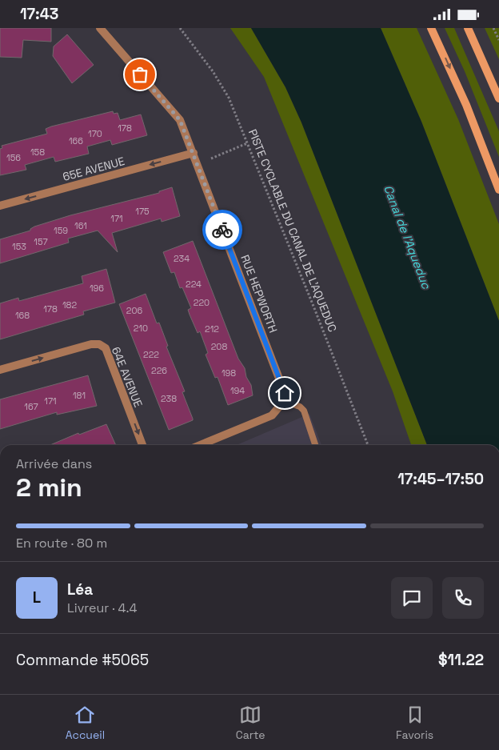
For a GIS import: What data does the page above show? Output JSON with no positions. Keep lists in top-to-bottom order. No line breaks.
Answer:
{"streets":{"street":["65E AVENUE","RUE HEPWORTH","64E AVENUE"],"path":["PISTE CYCLABLE DU CANAL DE L'AQUEDUC"]},"crossings":[["65E AVENUE","RUE HEPWORTH"]],"one_way":["65E AVENUE"],"water":["Canal de l'Aqueduc"],"house_numbers":["178","170","166","158","156","175","171","161","159","157","153","234","224","196","220","182","178","206","168","210","212","208","222","226","198","194","181","238","171","167"],"page":{"status":"17:43","heading":["2 min","Arrivée dans","17:45–17:50"],"panel":["Léa","Livreur · 4.4","Commande #5065","$11.22"],"bar":"En route · 80 m","round":"L","tabs":["Accueil","Carte","Favoris"]}}
